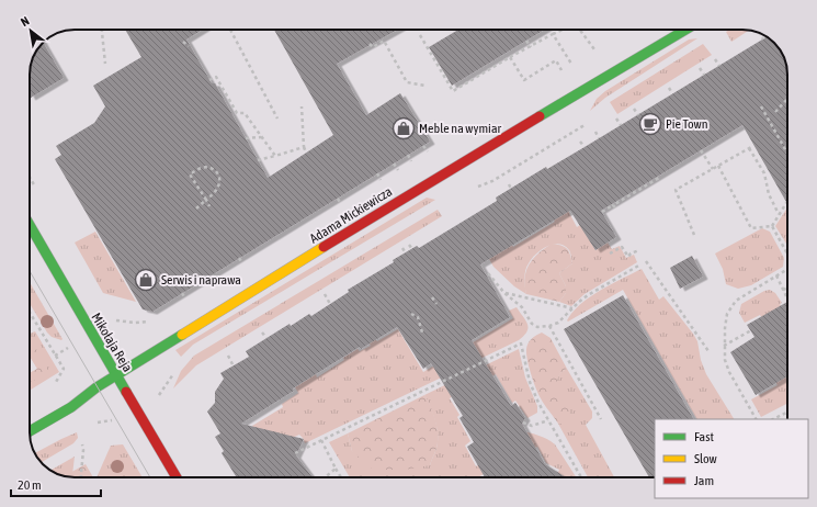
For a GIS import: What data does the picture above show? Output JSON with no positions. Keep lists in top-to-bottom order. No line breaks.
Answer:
{"streets":{"street":["Adama Mickiewicza","Mikołaja Reja"]},"crossings":[["Adama Mickiewicza","Mikołaja Reja"]],"places":{"cafe":["Pie Town"],"shop":["Meble na wymiar","Serwis i naprawa"]},"legend":["Fast","Slow","Jam"],"scale_bar":"20 m","north":"top left"}
